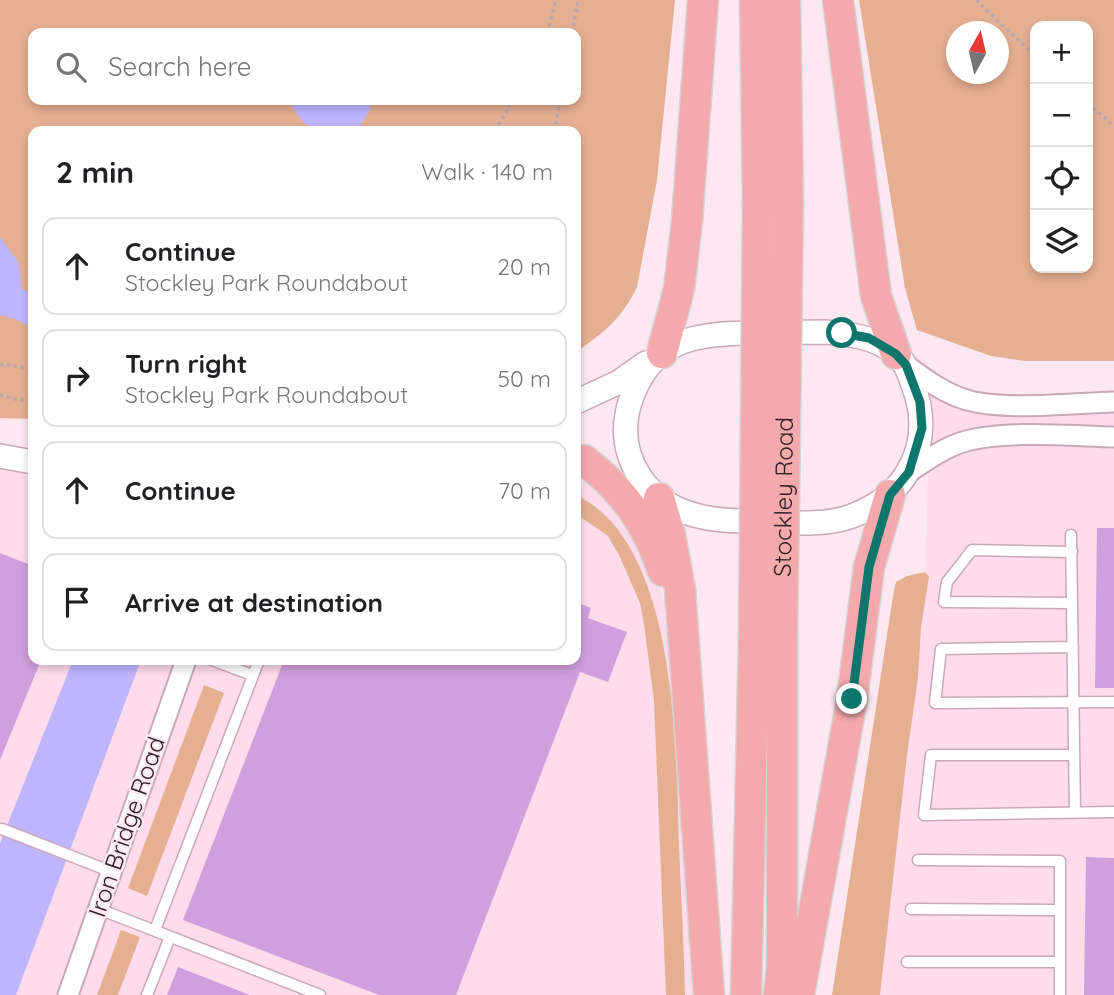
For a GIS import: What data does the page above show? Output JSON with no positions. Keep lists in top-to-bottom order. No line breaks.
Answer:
{"streets":{"main road":["Stockley Road"],"street":["Iron Bridge Road"]},"north":"top","page":{"map_buttons":["+","−"],"search":"Search here","heading":["2 min","Walk · 140 m"],"list":[["Continue","Stockley Park Roundabout","20 m"],["Turn right","Stockley Park Roundabout","50 m"],["Continue","70 m"],"Arrive at destination"]}}
